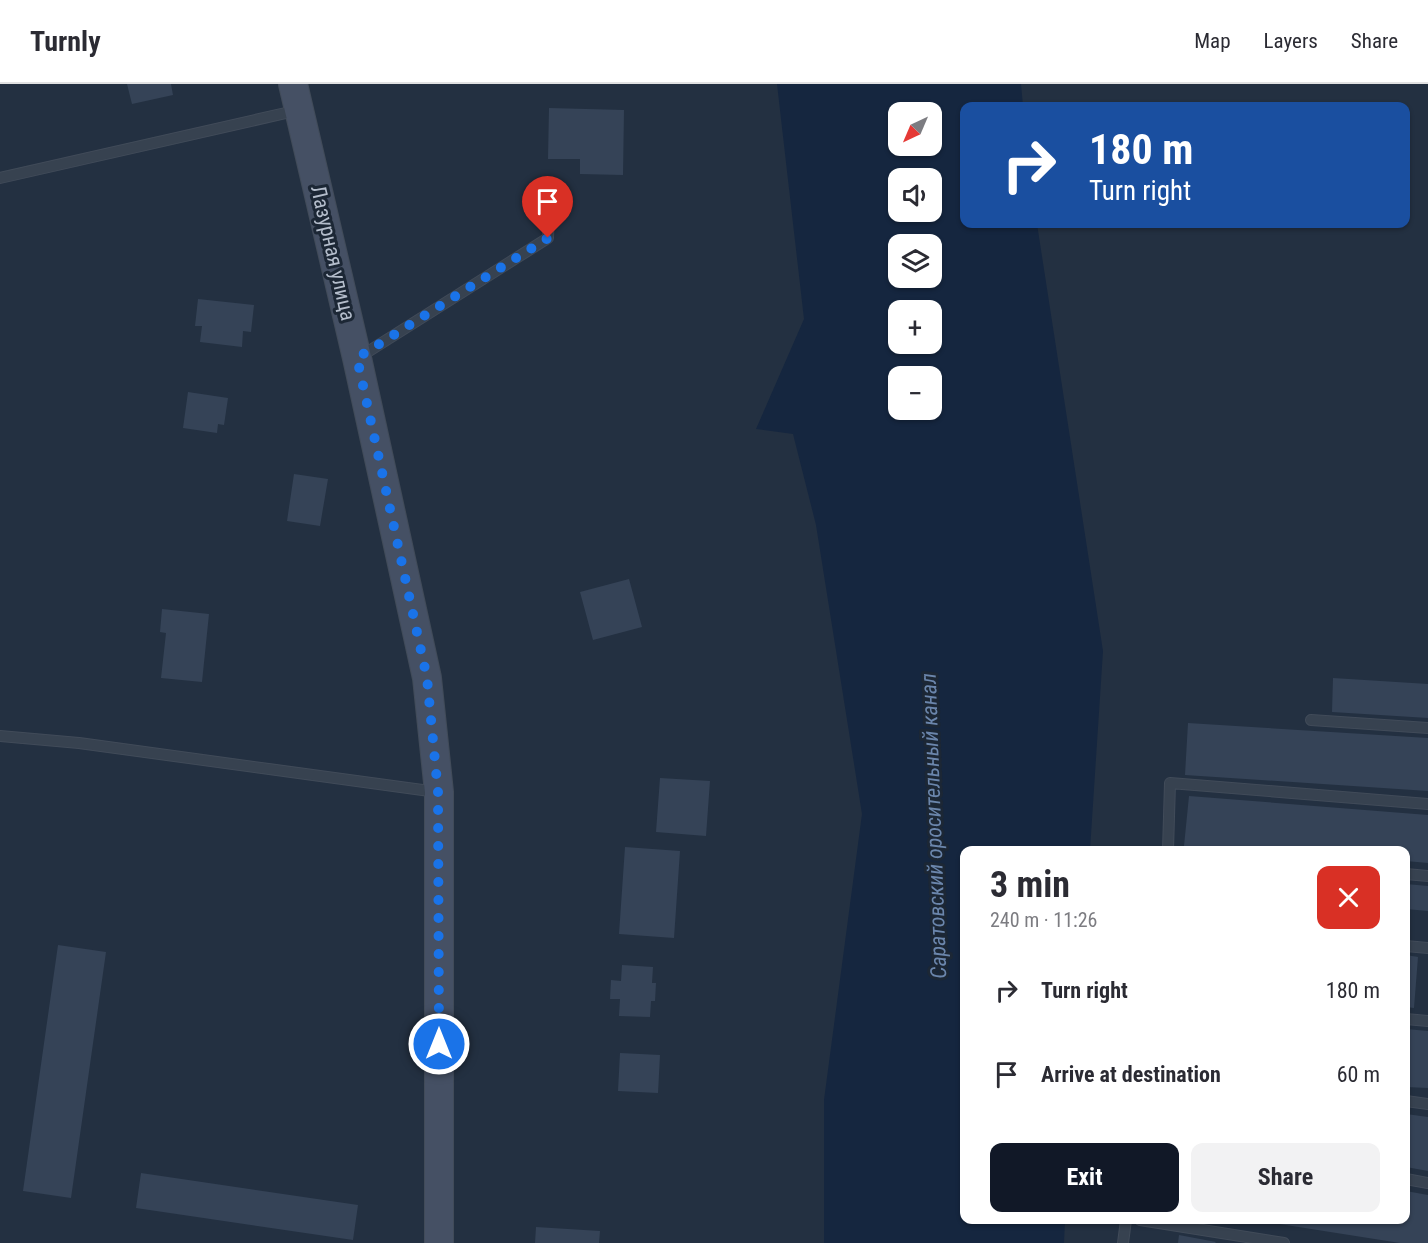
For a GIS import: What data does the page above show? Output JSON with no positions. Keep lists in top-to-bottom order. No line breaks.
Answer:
{"streets":{"street":["Лазурная улица"]},"water":["Саратовский оросительный канал"],"north":"bottom left","page":{"header":"Turnly","nav":["Map","Layers","Share"],"map_buttons":["+","−"],"turn":["180 m","Turn right"],"heading":["3 min","240 m · 11:26"],"list":[{"name":"Turn right","value":"180 m"},{"name":"Arrive at destination","value":"60 m"}],"buttons":["Exit","Share"]}}
